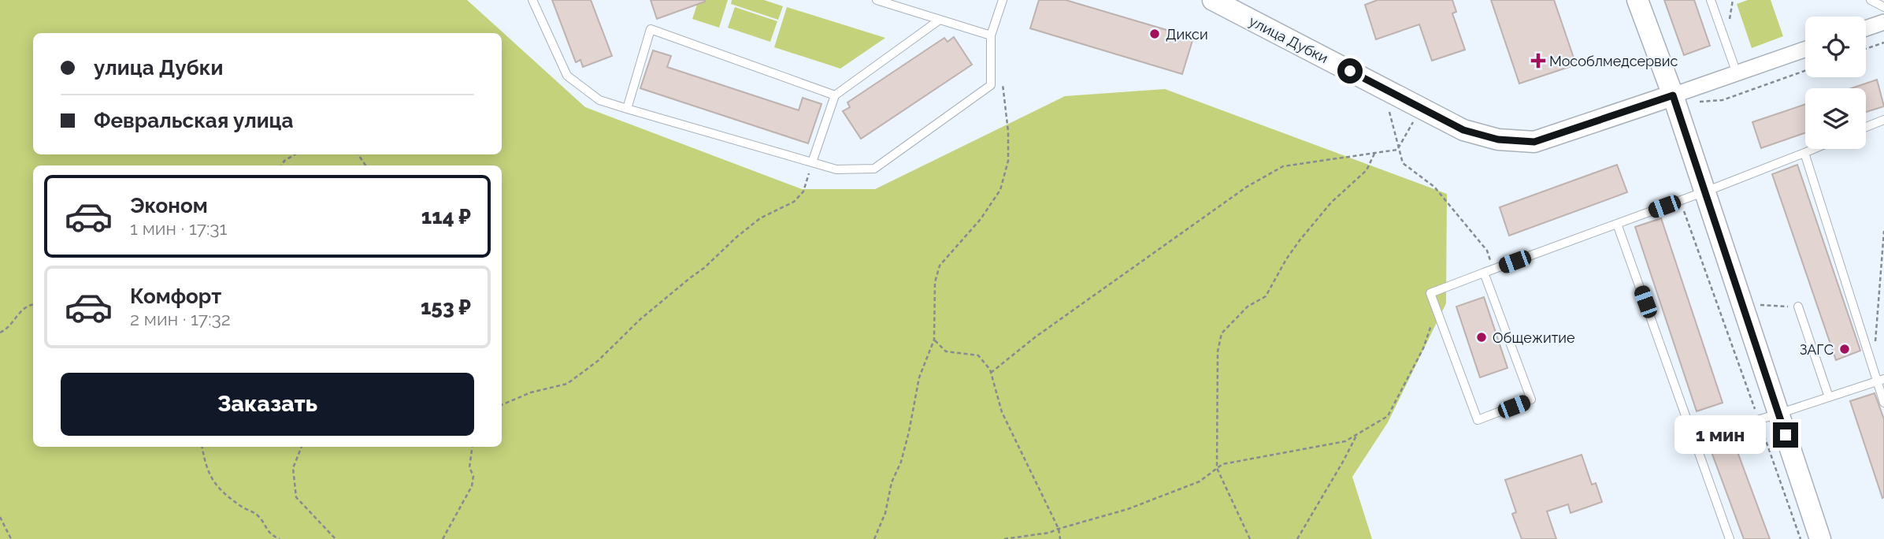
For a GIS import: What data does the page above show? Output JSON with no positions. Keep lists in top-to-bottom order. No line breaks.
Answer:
{"streets":{"main road":["улица Дубки"]},"places":{"other":["Дикси","Общежитие","ЗАГС"],"health":["Мособлмедсервис"]},"page":{"banner":["улица Дубки","Февральская улица"],"list":[{"name":"Эконом","note":"1 мин · 17:31","value":"114 ₽"},{"name":"Комфорт","note":"2 мин · 17:32","value":"153 ₽"}],"buttons":"Заказать","bubble":"1 мин"}}
